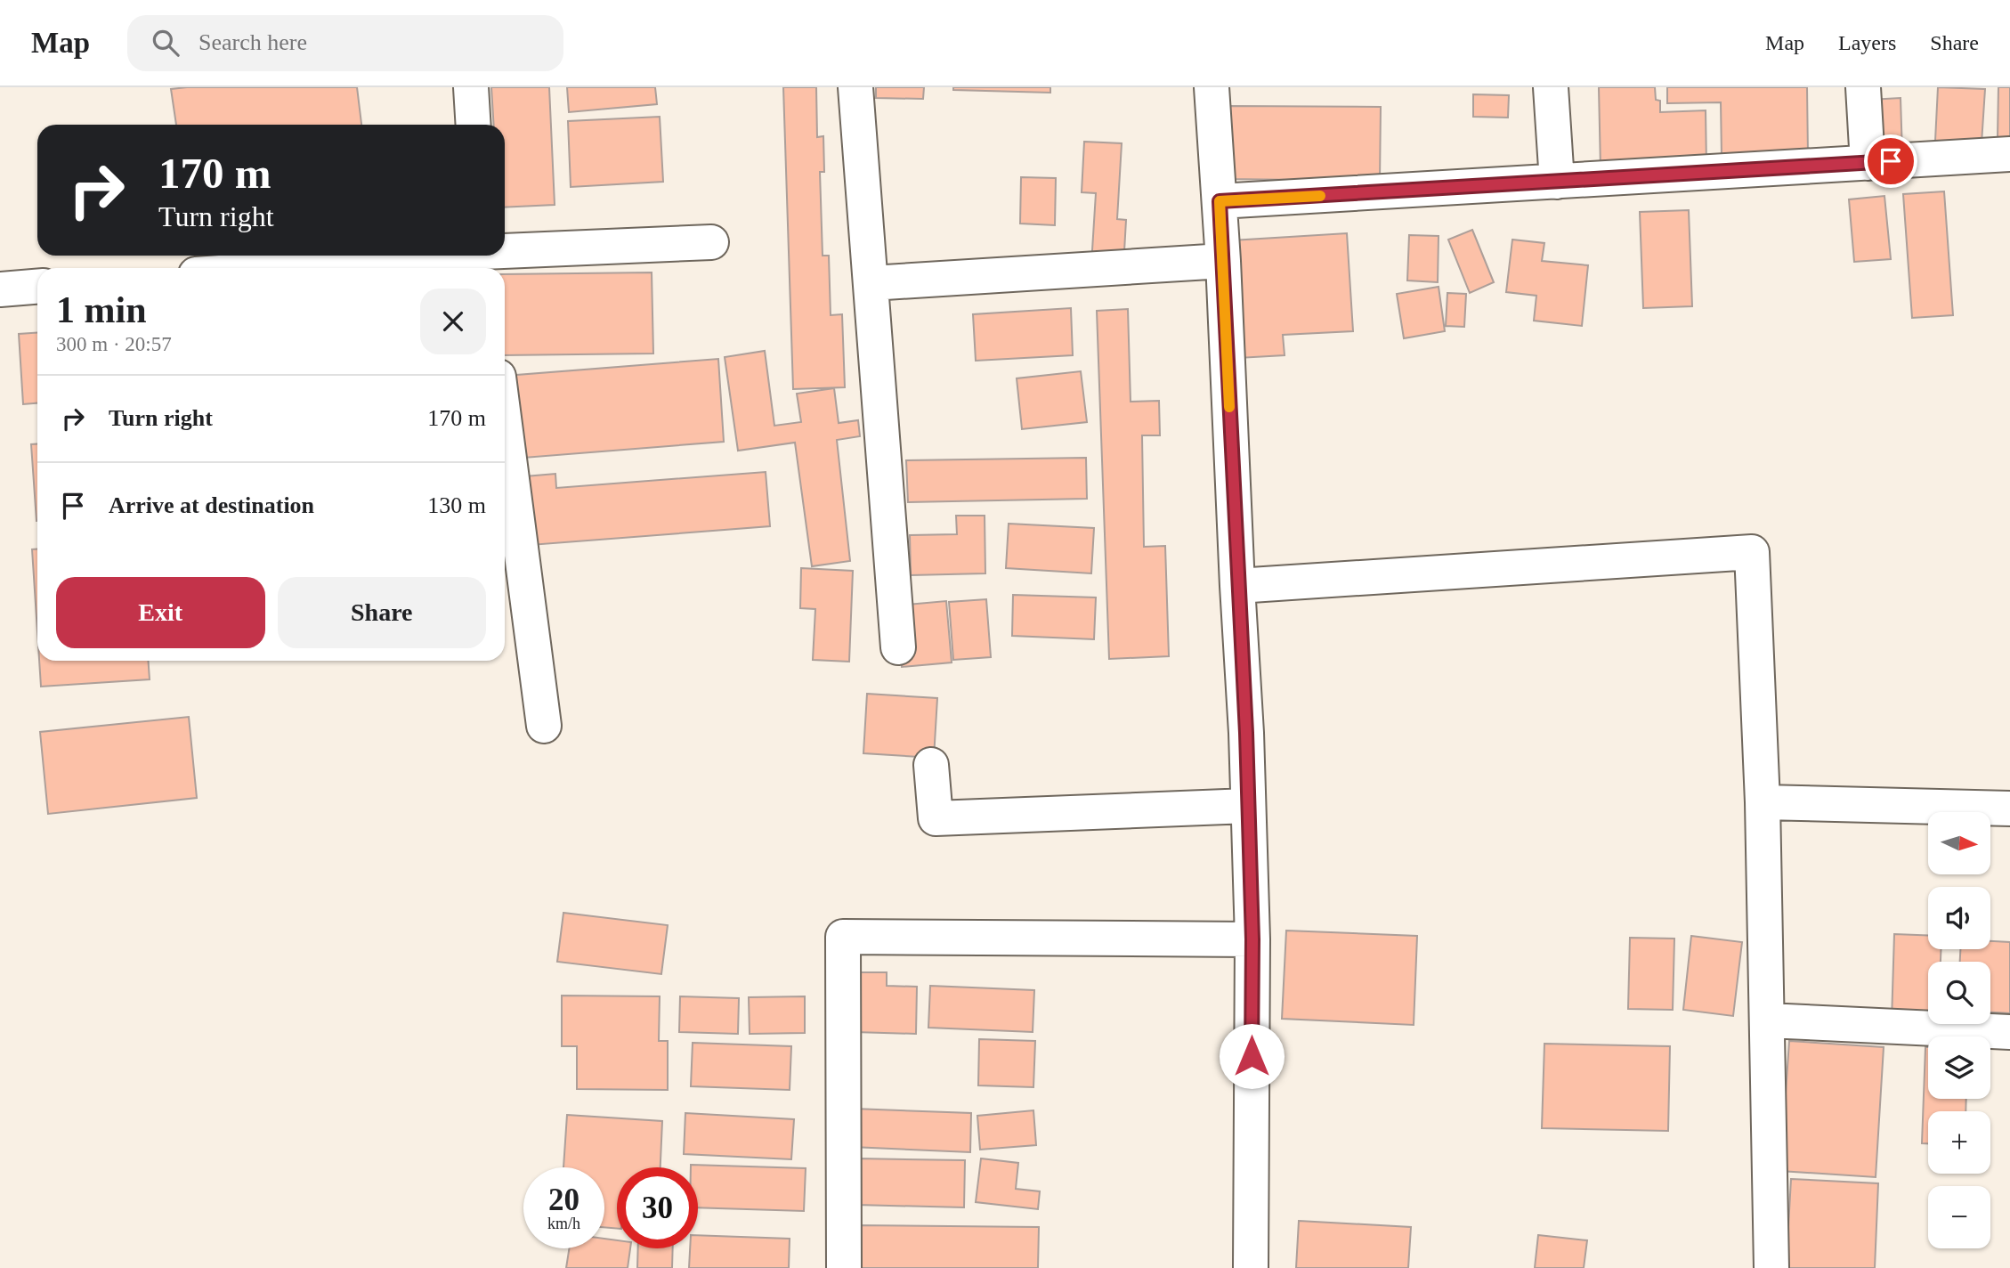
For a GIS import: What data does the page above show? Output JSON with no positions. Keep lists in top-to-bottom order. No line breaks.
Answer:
{"north":"right","page":{"header":"Map","search":"Search here","nav":["Map","Layers","Share"],"turn":["170 m","Turn right"],"heading":["1 min","300 m · 20:57"],"list":[{"name":"Turn right","value":"170 m"},{"name":"Arrive at destination","value":"130 m"}],"buttons":["Exit","Share"],"map_buttons":["+","−"],"speed":"20 km/h","limit":"30"}}
